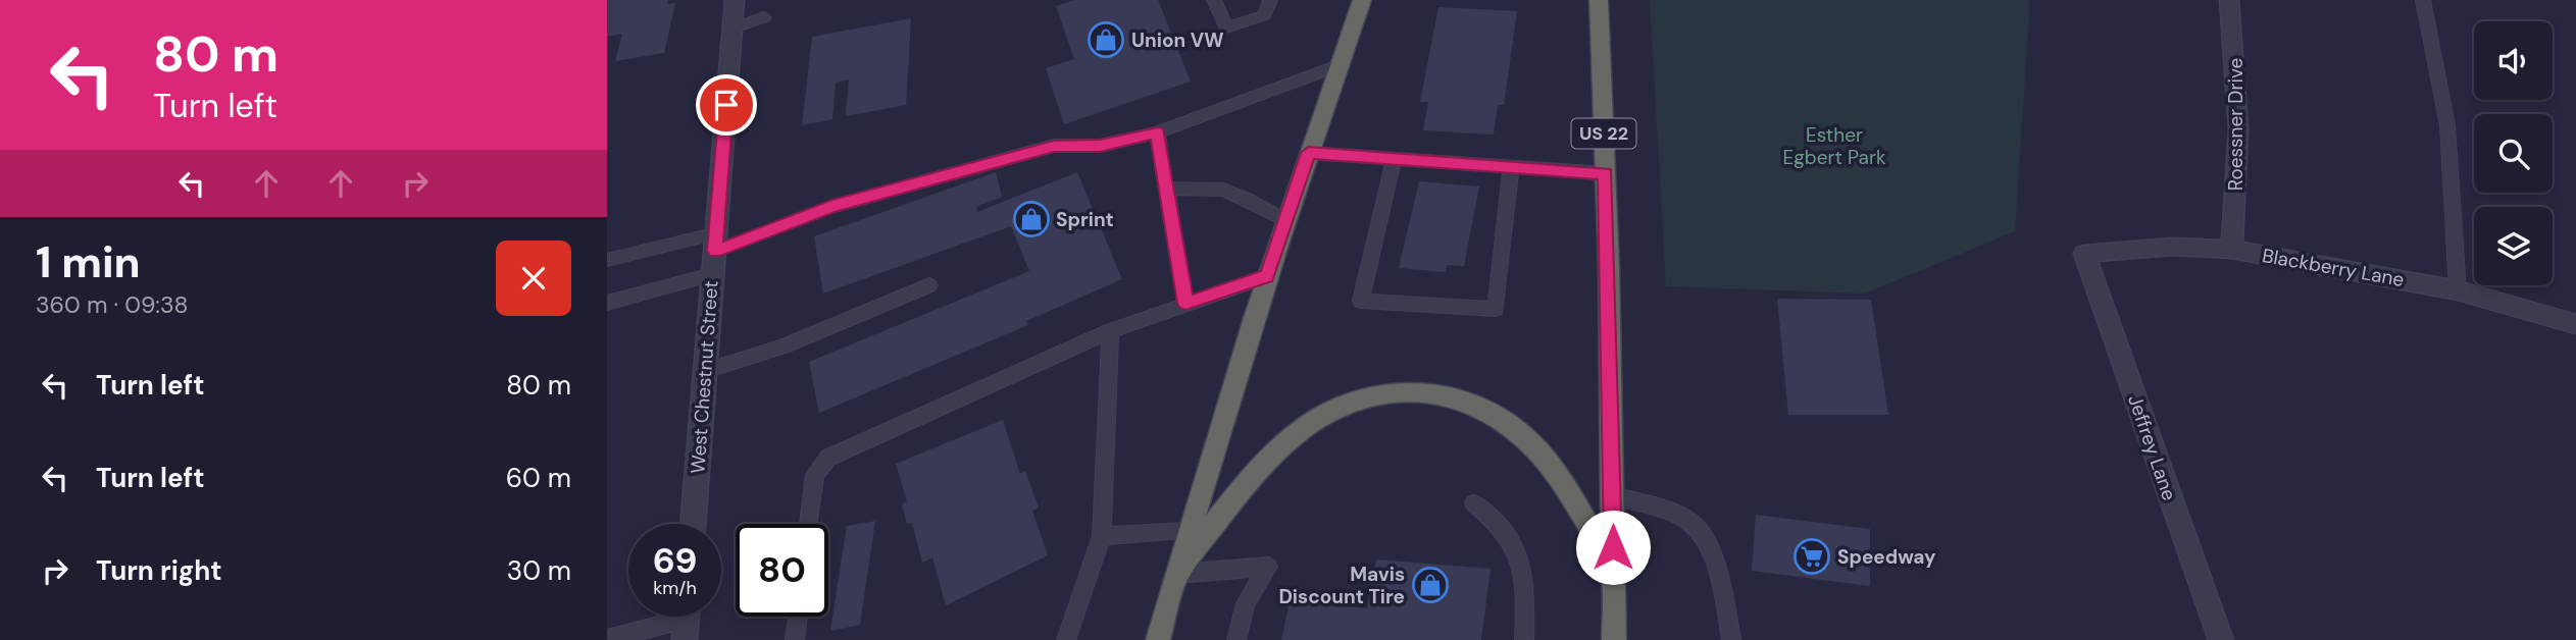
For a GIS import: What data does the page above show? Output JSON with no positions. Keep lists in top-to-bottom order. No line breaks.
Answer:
{"streets":{"highway":["US 22"],"street":["Roessner Drive","Blackberry Lane","West Chestnut Street","Jeffrey Lane"]},"crossings":[["Roessner Drive","Blackberry Lane"],["Blackberry Lane","Jeffrey Lane"]],"parks":["Esther Egbert Park"],"places":{"shop":["Union VW","Sprint","Mavis Discount Tire"],"supermarket":["Speedway"]},"page":{"turn":["80 m","Turn left"],"heading":["1 min","360 m · 09:38"],"list":[{"name":"Turn left","value":"80 m"},{"name":"Turn left","value":"60 m"},{"name":"Turn right","value":"30 m"}],"speed":"69 km/h","limit":"80"}}
